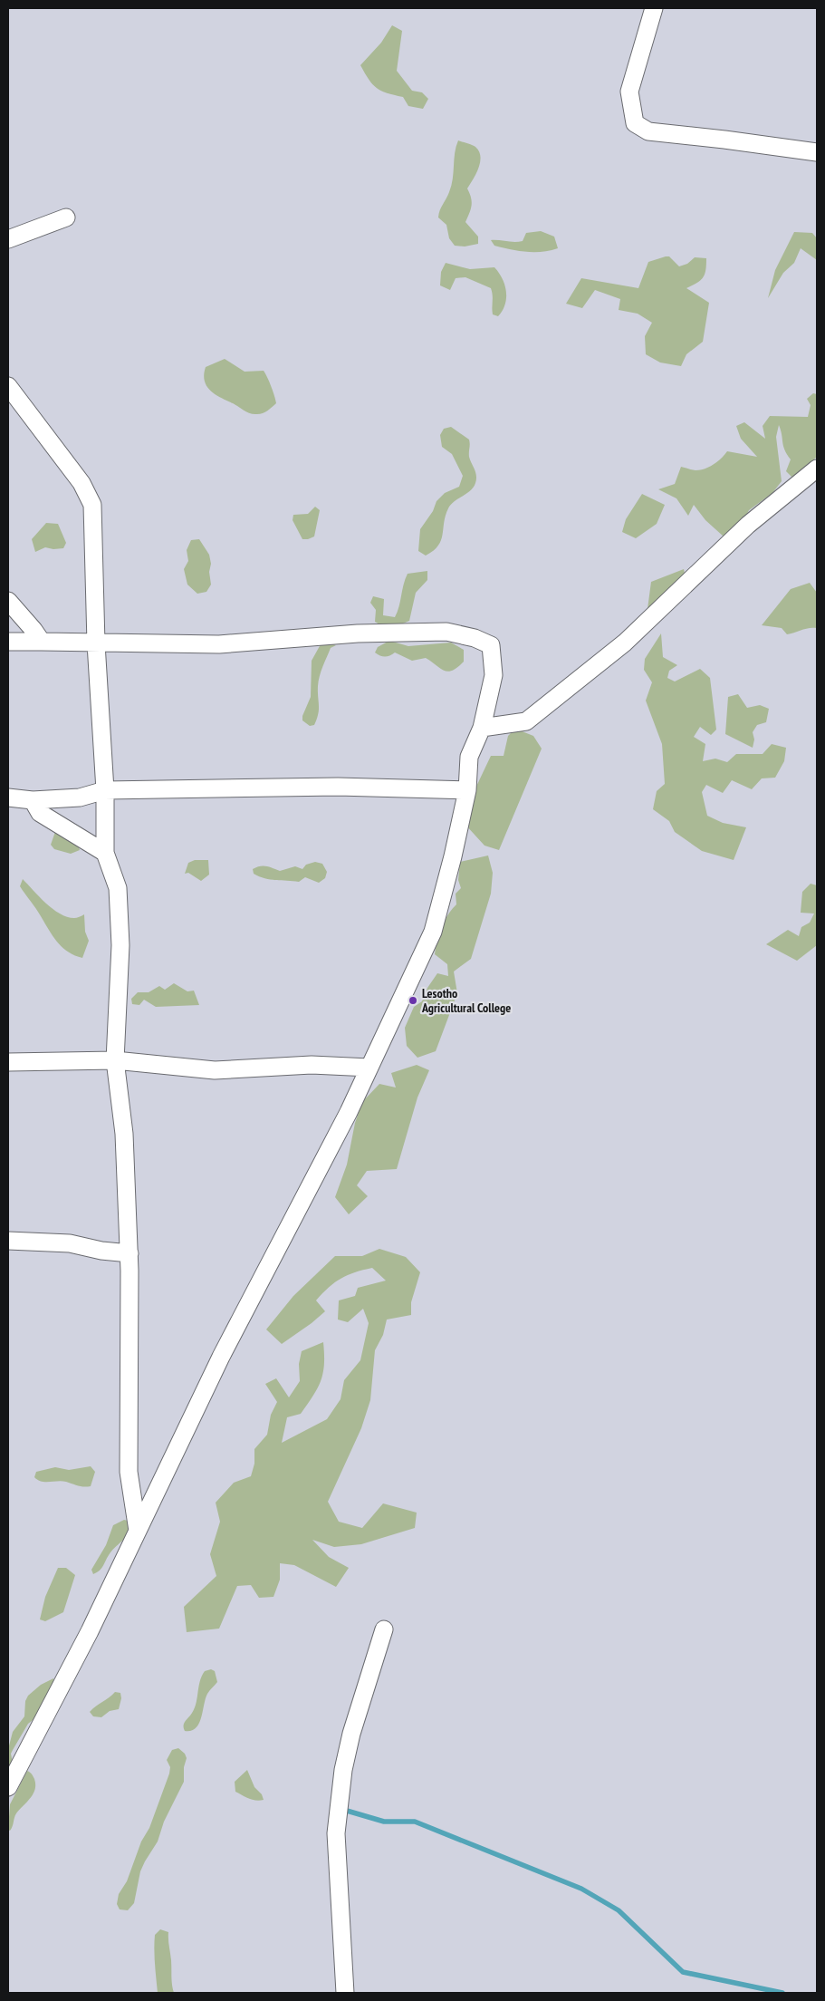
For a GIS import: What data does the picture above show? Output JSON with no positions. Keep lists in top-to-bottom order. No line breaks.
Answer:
{"places":["Lesotho Agricultural College"]}
